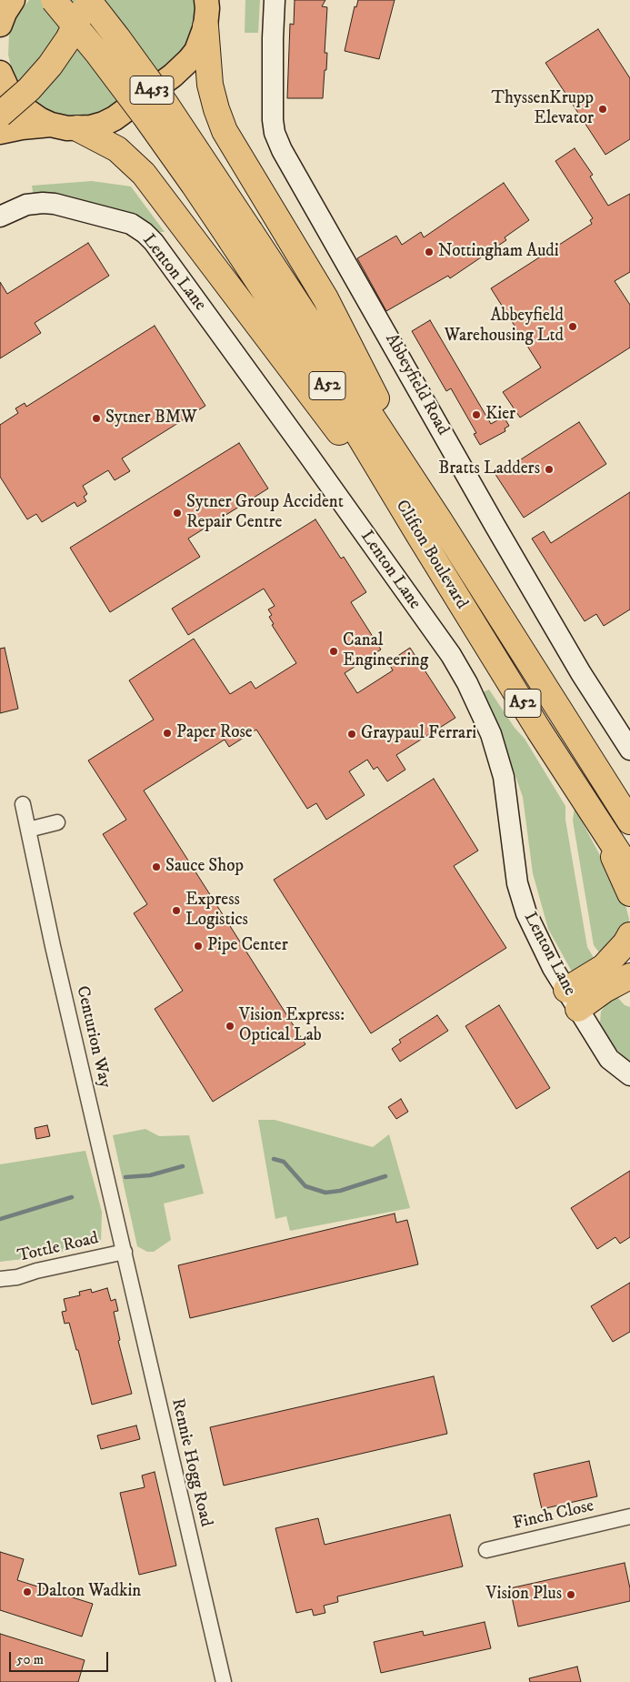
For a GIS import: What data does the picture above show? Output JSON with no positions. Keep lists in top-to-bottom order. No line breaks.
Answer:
{"streets":{"highway":["A52","Clifton Boulevard"],"main road":["A453"],"street":["Lenton Lane","Abbeyfield Road","Centurion Way","Tottle Road","Rennie Hogg Road","Finch Close"]},"crossings":[["A52","Clifton Boulevard"],["Centurion Way","Tottle Road"],["Centurion Way","Rennie Hogg Road"],["Tottle Road","Rennie Hogg Road"]],"places":["ThyssenKrupp Elevator","Nottingham Audi","Abbeyfield Warehousing Ltd","Kier","Sytner BMW","Bratts Ladders","Sytner Group Accident Repair Centre","Canal Engineering","Paper Rose","Graypaul Ferrari","Sauce Shop","Express Logistics","Pipe Center","Vision Express: Optical Lab","Dalton Wadkin","Vision Plus"],"scale_bar":"50 m"}
